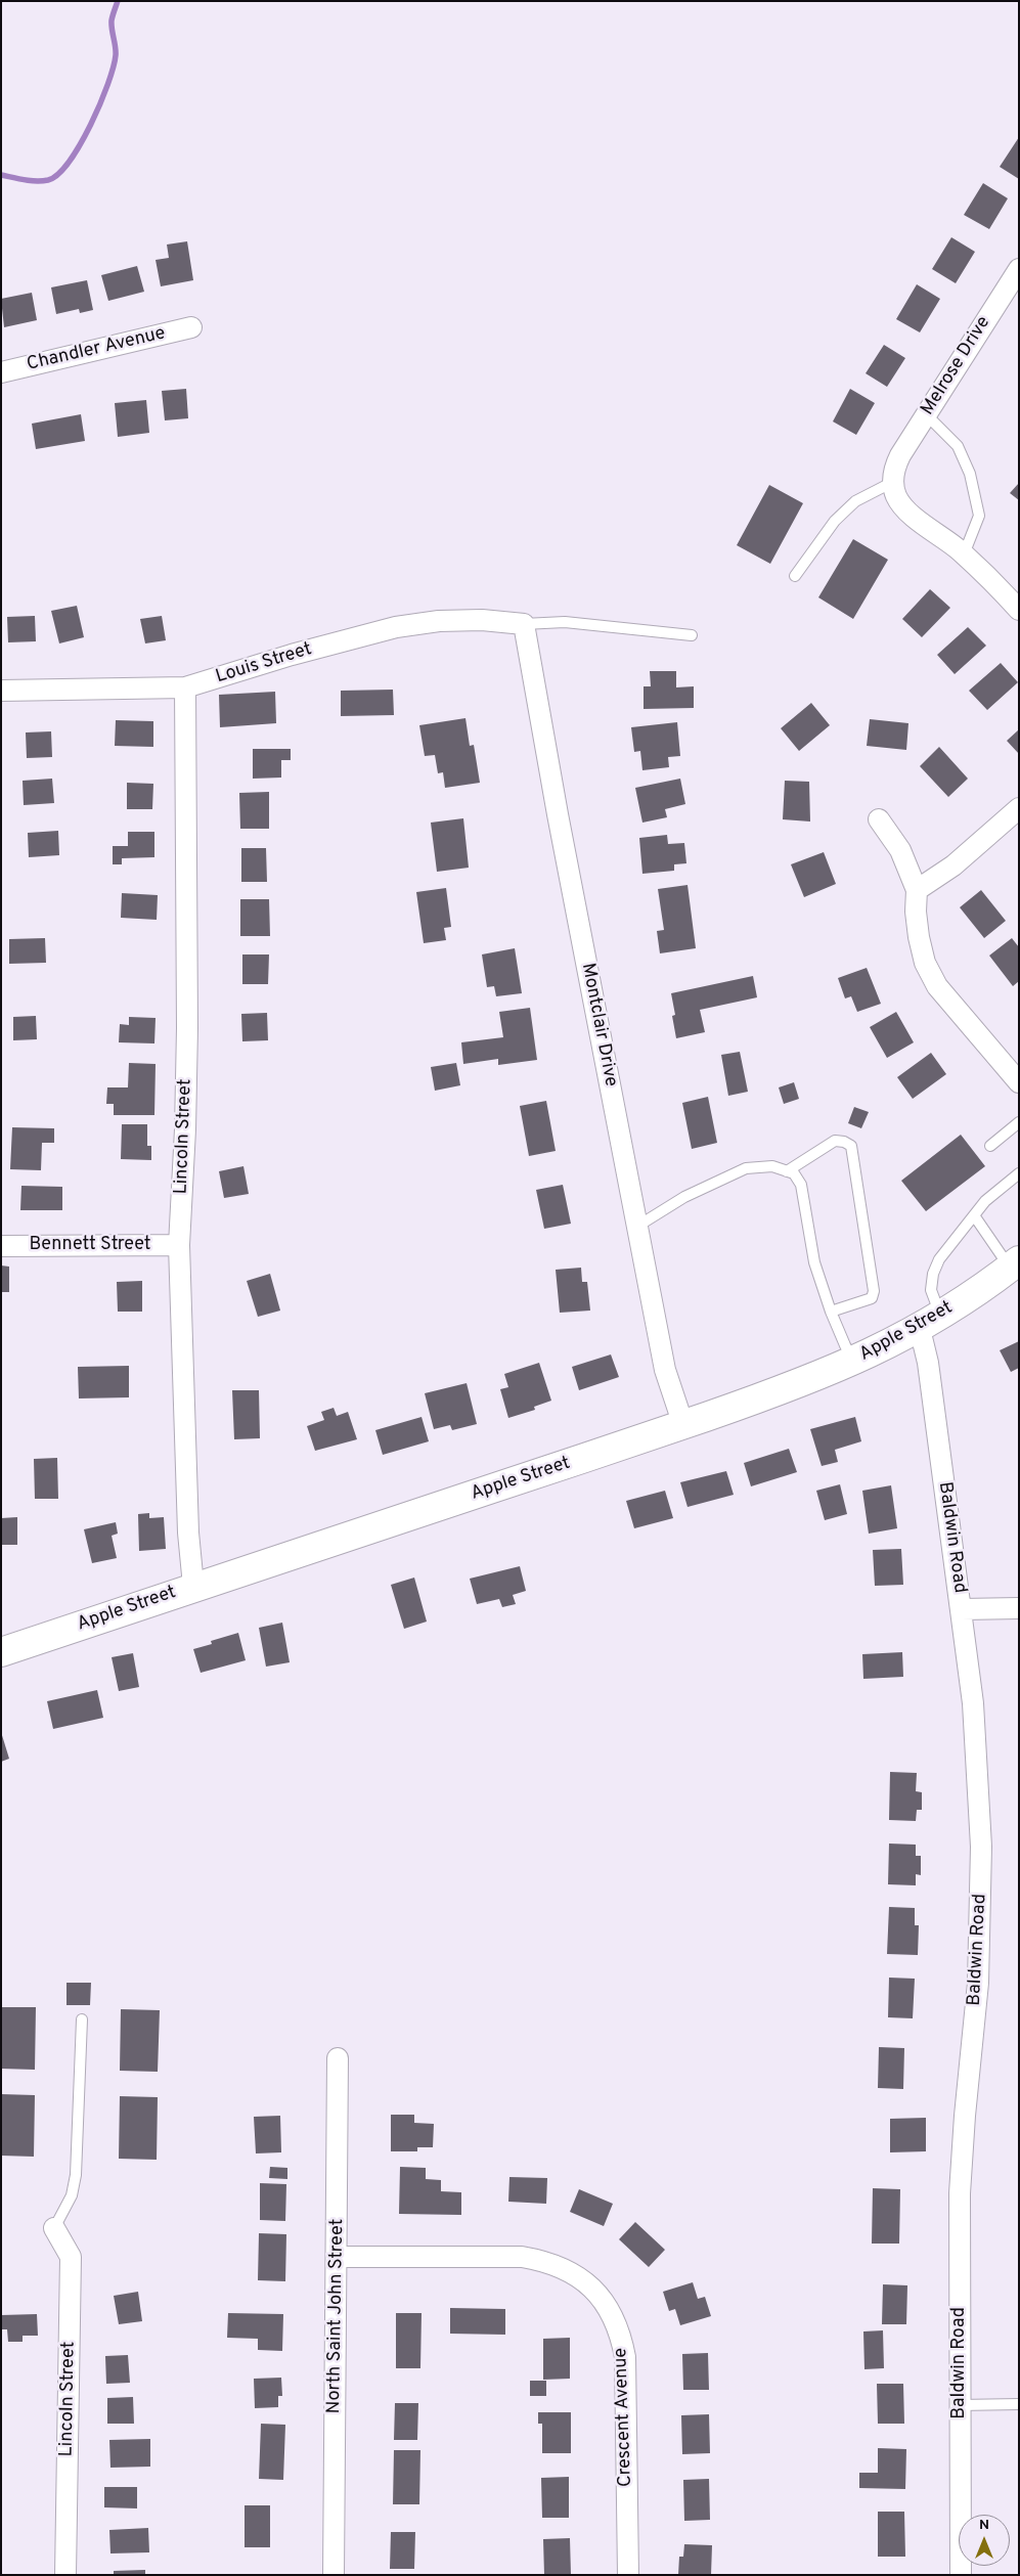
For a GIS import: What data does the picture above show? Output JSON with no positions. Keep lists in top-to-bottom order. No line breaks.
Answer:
{"streets":{"street":["Chandler Avenue","Melrose Drive","Louis Street","Montclair Drive","Lincoln Street","Bennett Street","Apple Street","Baldwin Road","North Saint John Street","Crescent Avenue"]},"crossings":[["Louis Street","Montclair Drive"],["Louis Street","Lincoln Street"],["Montclair Drive","Apple Street"],["Lincoln Street","Bennett Street"],["Lincoln Street","Apple Street"],["Apple Street","Baldwin Road"],["North Saint John Street","Crescent Avenue"]],"north":"top"}
